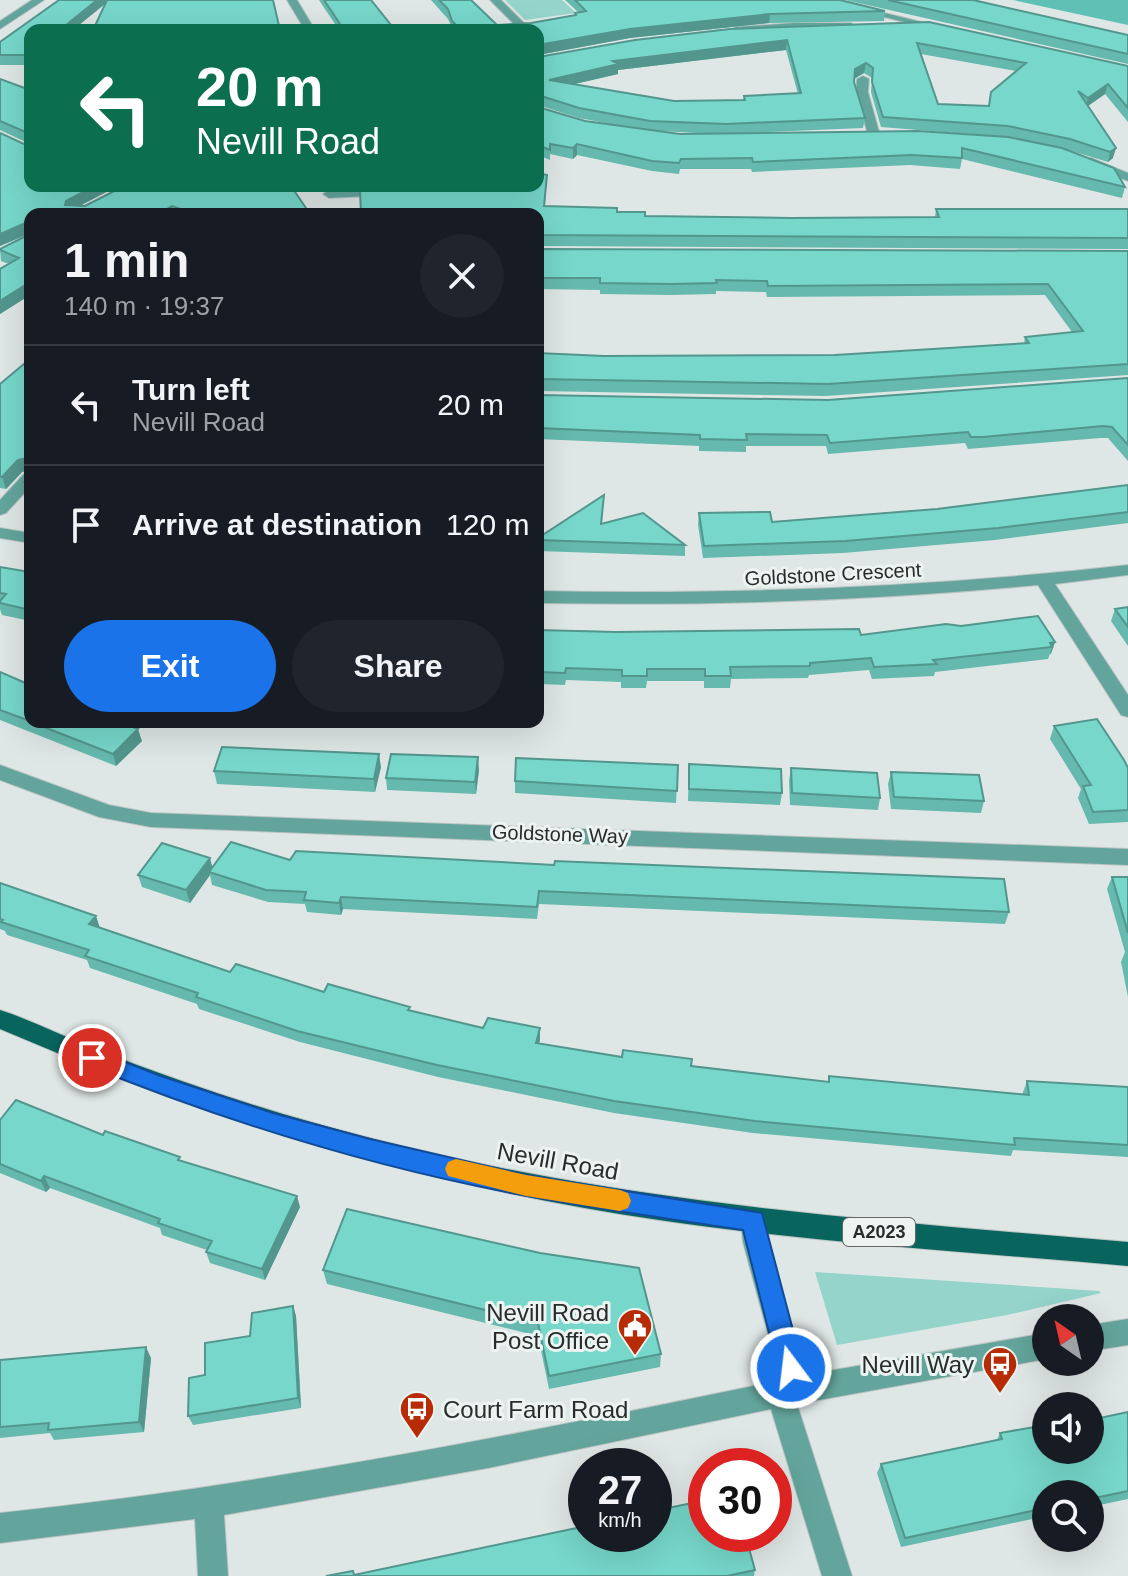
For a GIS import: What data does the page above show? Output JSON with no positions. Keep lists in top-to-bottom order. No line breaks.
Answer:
{"streets":{"main road":["Nevill Road","A2023"],"street":["Goldstone Crescent","Goldstone Way"]},"places":{"public building":["Nevill Road Post Office"],"bus stop":["Nevill Way","Court Farm Road"]},"north":"top left","page":{"turn":["20 m","Nevill Road"],"heading":["1 min","140 m · 19:37"],"list":[{"name":"Turn left","note":"Nevill Road","value":"20 m"},{"name":"Arrive at destination","value":"120 m"}],"buttons":["Exit","Share"],"speed":"27 km/h","limit":"30"}}
